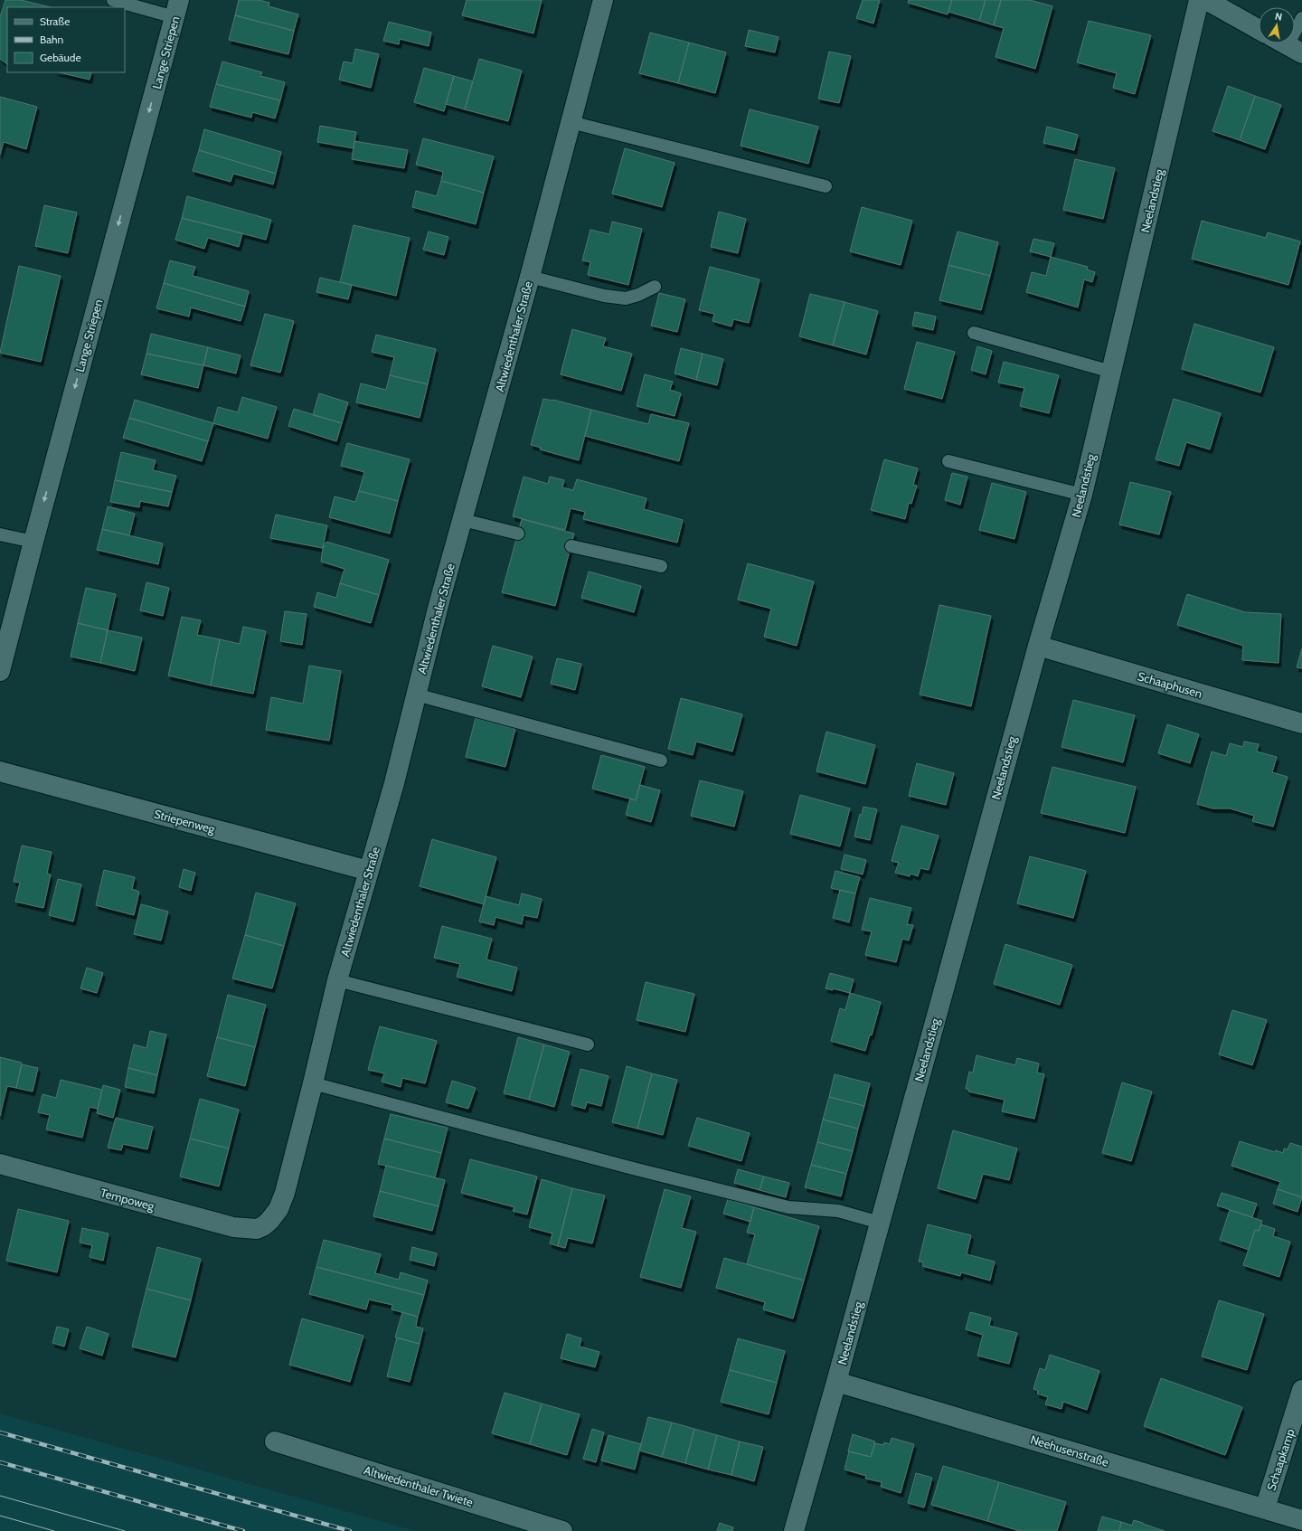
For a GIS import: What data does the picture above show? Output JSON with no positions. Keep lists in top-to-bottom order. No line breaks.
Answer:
{"streets":{"street":["Lange Striepen","Neelandstieg","Altwiedenthaler Straße","Schaaphusen","Striepenweg","Tempoweg","Neehusenstraße","Schaapkamp","Altwiedenthaler Twiete"]},"crossings":[["Neelandstieg","Schaaphusen"],["Neelandstieg","Neehusenstraße"],["Altwiedenthaler Straße","Striepenweg"],["Altwiedenthaler Straße","Tempoweg"],["Neehusenstraße","Schaapkamp"]],"one_way":["Lange Striepen"],"legend":["Straße","Bahn","Gebäude"],"north":"top"}
